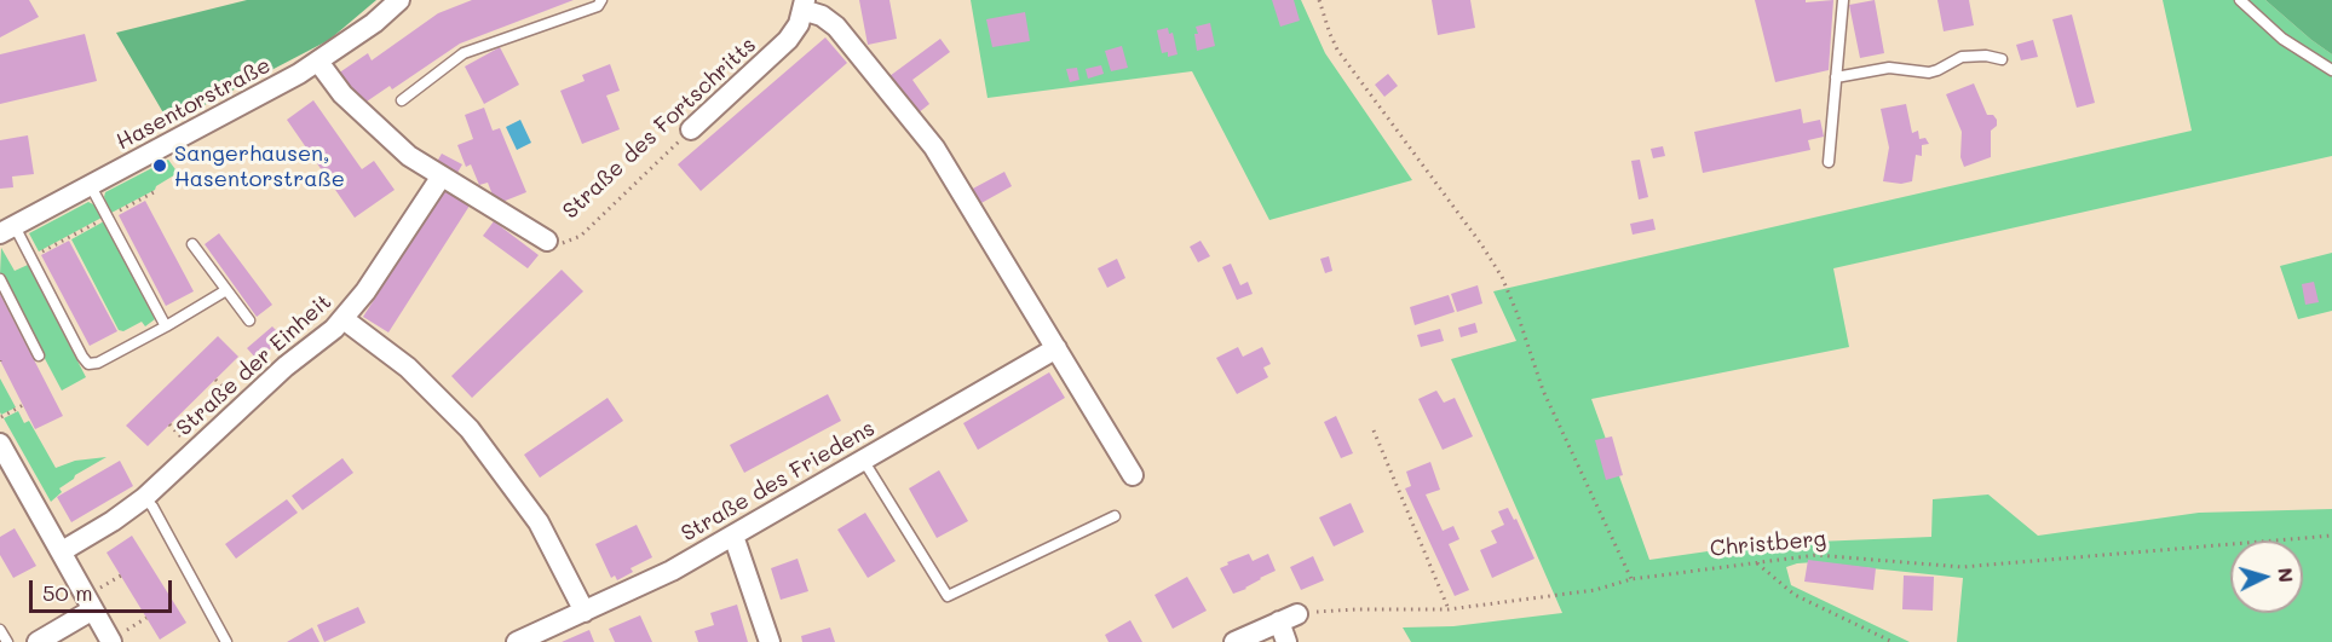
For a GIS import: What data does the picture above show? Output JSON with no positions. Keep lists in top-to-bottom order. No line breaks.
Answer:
{"streets":{"street":["Hasentorstraße","Straße des Fortschritts","Straße der Einheit","Straße des Friedens"],"path":["Christberg"]},"crossings":[["Hasentorstraße","Straße des Fortschritts"],["Straße des Fortschritts","Straße der Einheit"]],"places":["Sangerhausen, Hasentorstraße"],"scale_bar":"50 m","north":"right"}
